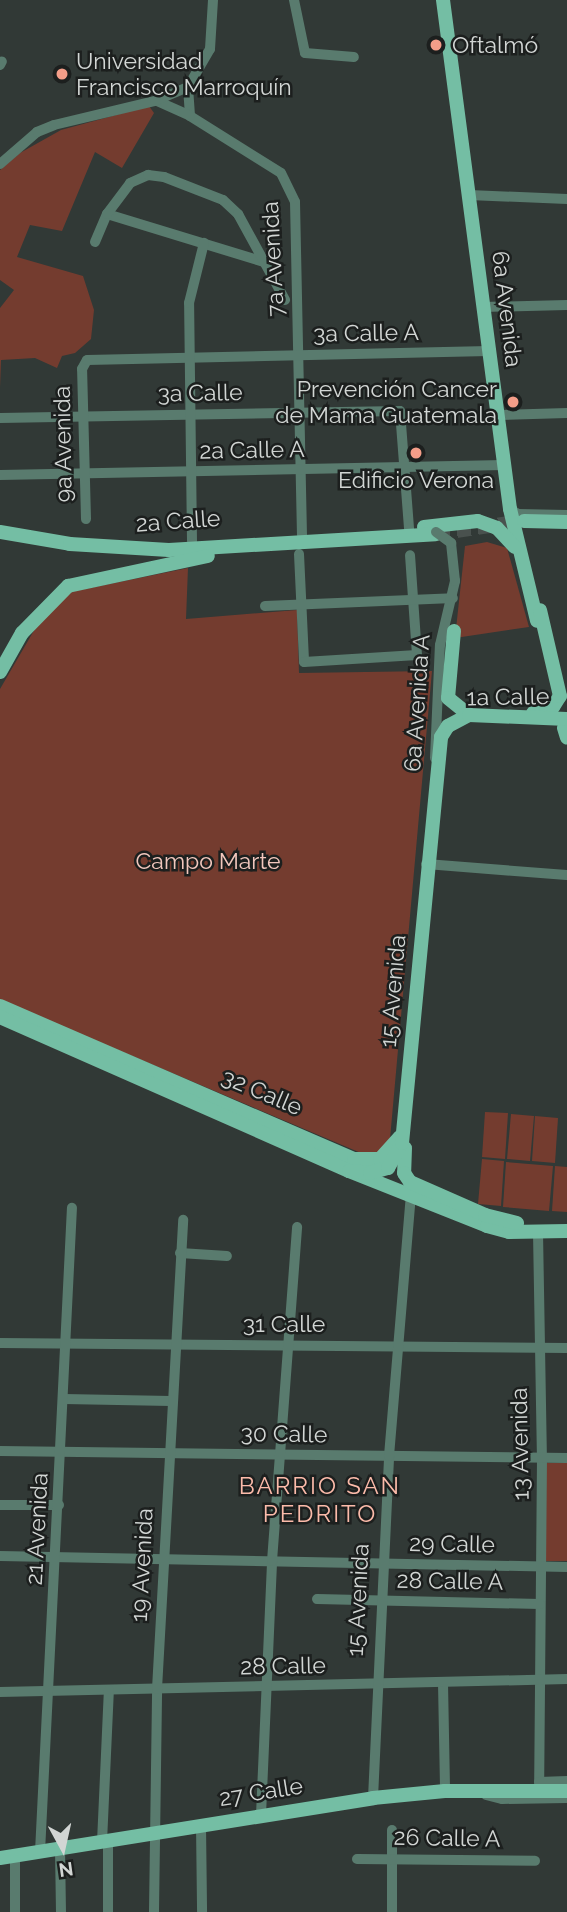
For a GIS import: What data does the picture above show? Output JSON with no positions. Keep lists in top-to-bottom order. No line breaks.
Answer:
{"streets":{"main road":["6a Avenida","2a Calle","1a Calle","6a Avenida A","15 Avenida","32 Calle","27 Calle"],"street":["7a Avenida","3a Calle A","3a Calle","9a Avenida","2a Calle A","31 Calle","30 Calle","13 Avenida","21 Avenida","29 Calle","19 Avenida","28 Calle A","28 Calle","26 Calle A"]},"crossings":[["7a Avenida","3a Calle A"],["7a Avenida","3a Calle"],["7a Avenida","2a Calle A"],["7a Avenida","2a Calle"],["6a Avenida","3a Calle A"],["6a Avenida","2a Calle A"],["6a Avenida","2a Calle"],["3a Calle A","9a Avenida"],["3a Calle","9a Avenida"],["3a Calle","2a Calle A"],["9a Avenida","2a Calle A"],["2a Calle","6a Avenida A"],["1a Calle","6a Avenida A"],["6a Avenida A","15 Avenida"],["15 Avenida","32 Calle"],["15 Avenida","31 Calle"],["15 Avenida","30 Calle"],["15 Avenida","29 Calle"],["15 Avenida","28 Calle A"],["15 Avenida","28 Calle"],["15 Avenida","27 Calle"],["32 Calle","13 Avenida"],["31 Calle","13 Avenida"],["31 Calle","21 Avenida"],["31 Calle","19 Avenida"],["30 Calle","13 Avenida"],["30 Calle","21 Avenida"],["30 Calle","19 Avenida"],["13 Avenida","29 Calle"],["13 Avenida","28 Calle A"],["13 Avenida","28 Calle"],["21 Avenida","29 Calle"],["21 Avenida","28 Calle"],["21 Avenida","27 Calle"],["29 Calle","19 Avenida"],["19 Avenida","28 Calle"],["19 Avenida","27 Calle"]],"districts":["BARRIO SAN PEDRITO"],"parks":["Campo Marte"],"places":["Oftalmó","Universidad Francisco Marroquín","Prevención Cancer de Mama Guatemala","Edificio Verona"],"north":"bottom"}
